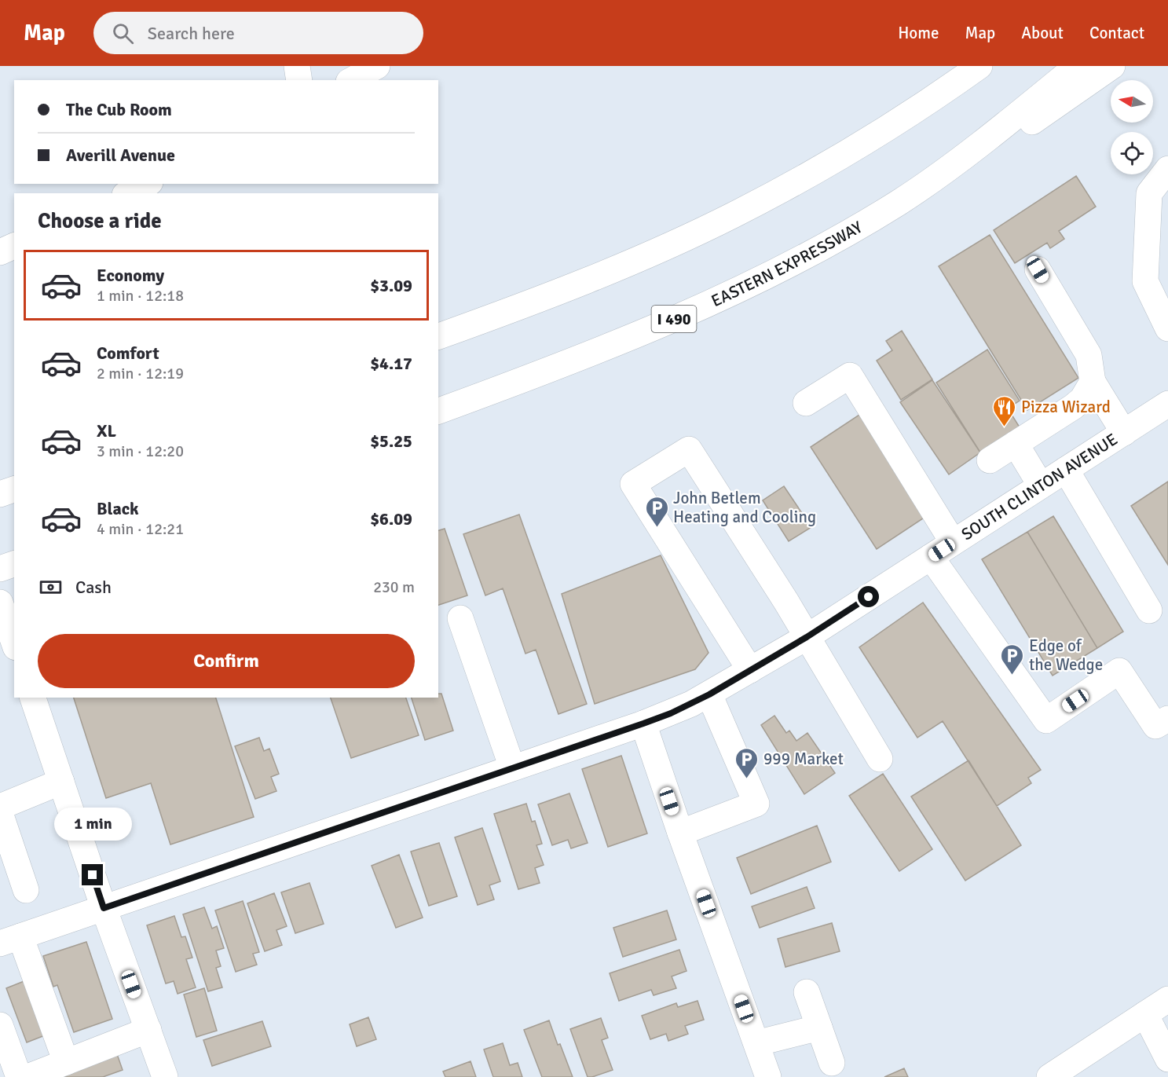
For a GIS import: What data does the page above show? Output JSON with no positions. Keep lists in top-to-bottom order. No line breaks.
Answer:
{"streets":{"main road":["EASTERN EXPRESSWAY","I 490","SOUTH CLINTON AVENUE"]},"places":{"restaurant":["Pizza Wizard"],"parking":["John Betlem Heating and Cooling","Edge of the Wedge","999 Market"]},"north":"left","page":{"header":"Map","search":"Search here","nav":["Home","Map","About","Contact"],"banner":["The Cub Room","Averill Avenue"],"heading":"Choose a ride","list":[{"name":"Economy","note":"1 min · 12:18","value":"$3.09"},{"name":"Comfort","note":"2 min · 12:19","value":"$4.17"},{"name":"XL","note":"3 min · 12:20","value":"$5.25"},{"name":"Black","note":"4 min · 12:21","value":"$6.09"}],"pay":["Cash","230 m"],"buttons":"Confirm","bubble":"1 min"}}
